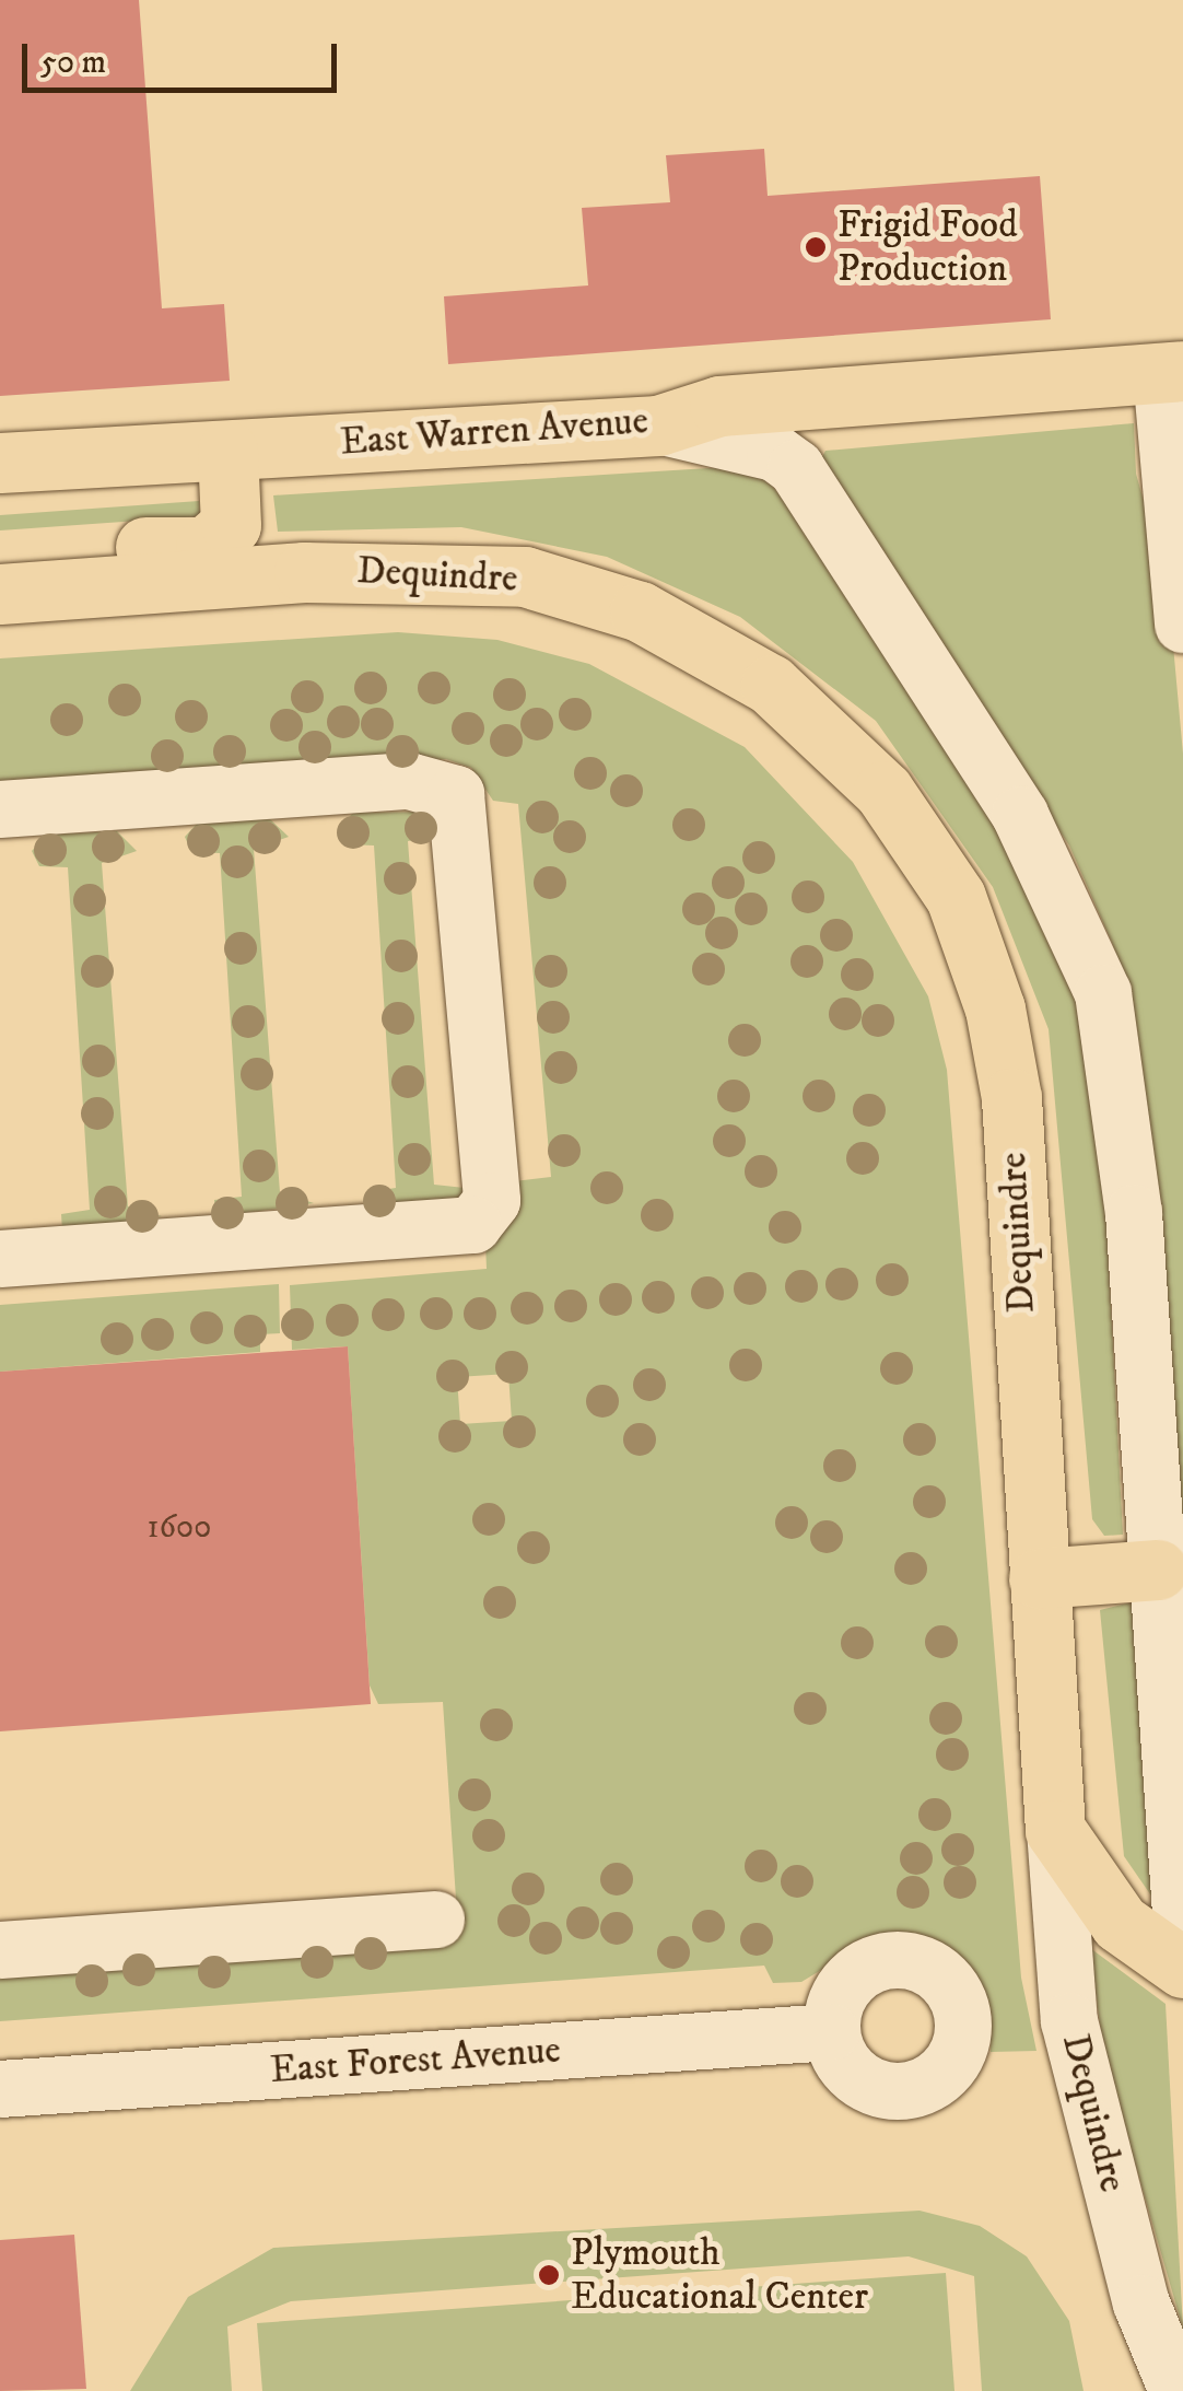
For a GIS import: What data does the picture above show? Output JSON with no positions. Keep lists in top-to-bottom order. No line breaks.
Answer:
{"streets":{"main road":["East Warren Avenue","Dequindre"],"street":["East Forest Avenue"]},"places":["Frigid Food Production","Plymouth Educational Center"],"house_numbers":["1600"],"scale_bar":"50 m"}
